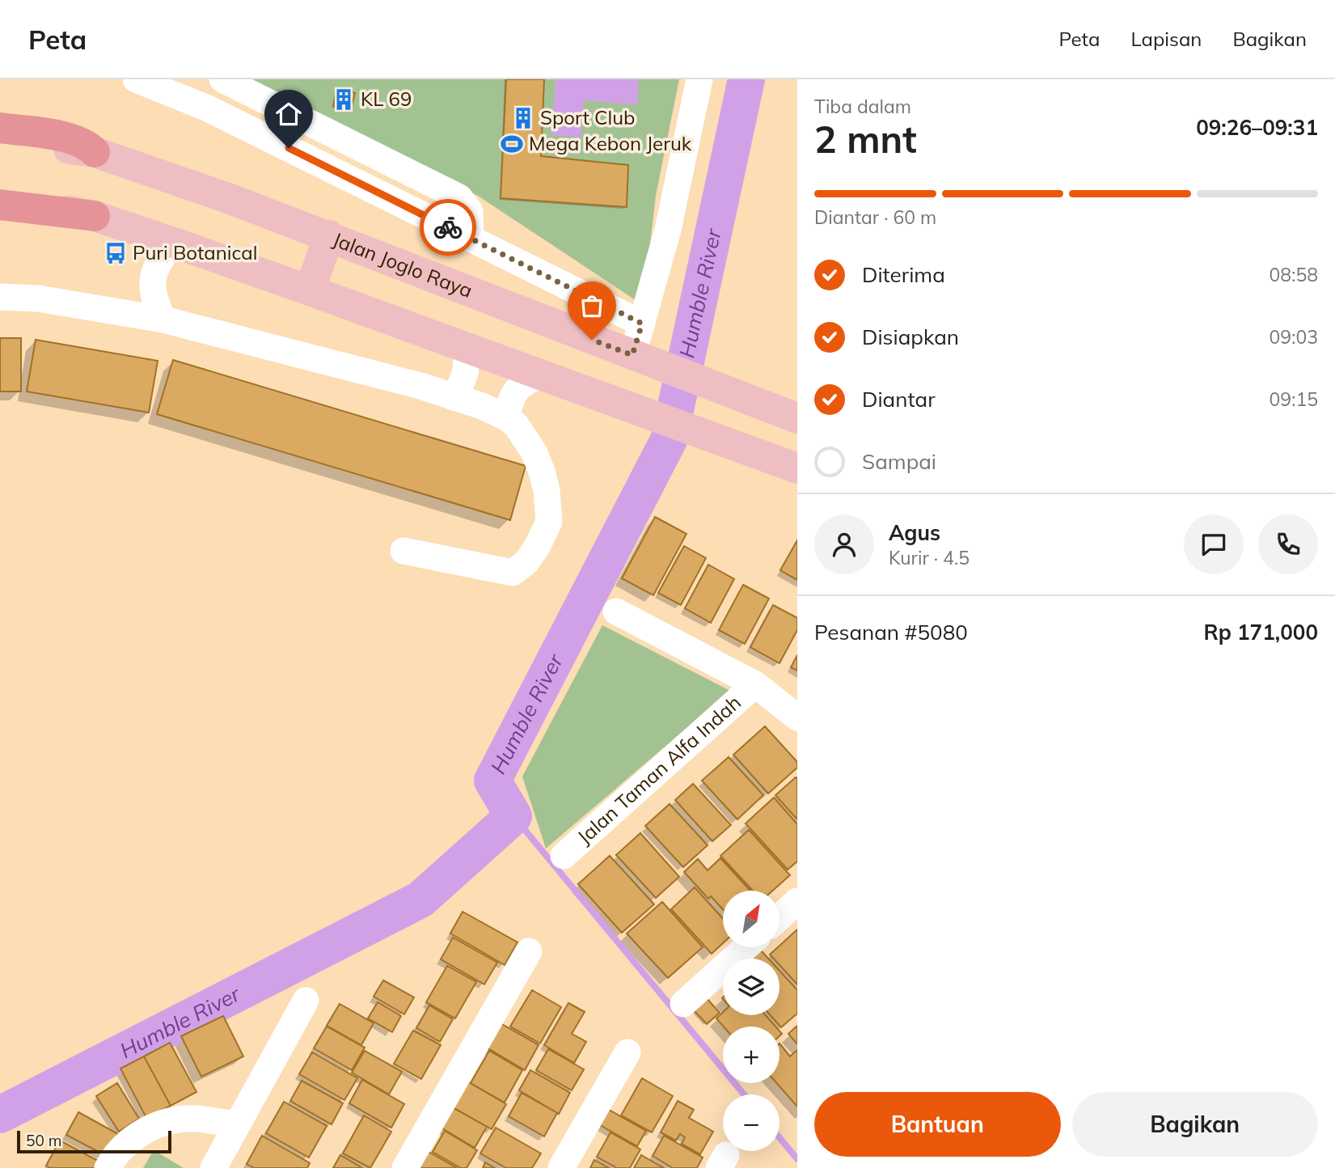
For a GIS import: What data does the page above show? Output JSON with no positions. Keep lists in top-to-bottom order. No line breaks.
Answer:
{"streets":{"main road":["Jalan Joglo Raya"],"street":["Jalan Taman Alfa Indah"]},"water":["Humble River"],"places":{"building":["KL 69","Sport Club"],"sports":["Mega Kebon Jeruk"],"bus stop":["Puri Botanical"]},"scale_bar":"50 m","north":"top right","page":{"header":"Peta","nav":["Peta","Lapisan","Bagikan"],"heading":["2 mnt","Tiba dalam","09:26–09:31"],"panel":["Agus","Kurir · 4.5","Pesanan #5080","Rp 171,000"],"bar":"Diantar · 60 m","list":[["Diterima","08:58"],["Disiapkan","09:03"],["Diantar","09:15"],"Sampai"],"map_buttons":["+","−"],"buttons":["Bantuan","Bagikan"],"scale":"50 m"}}
